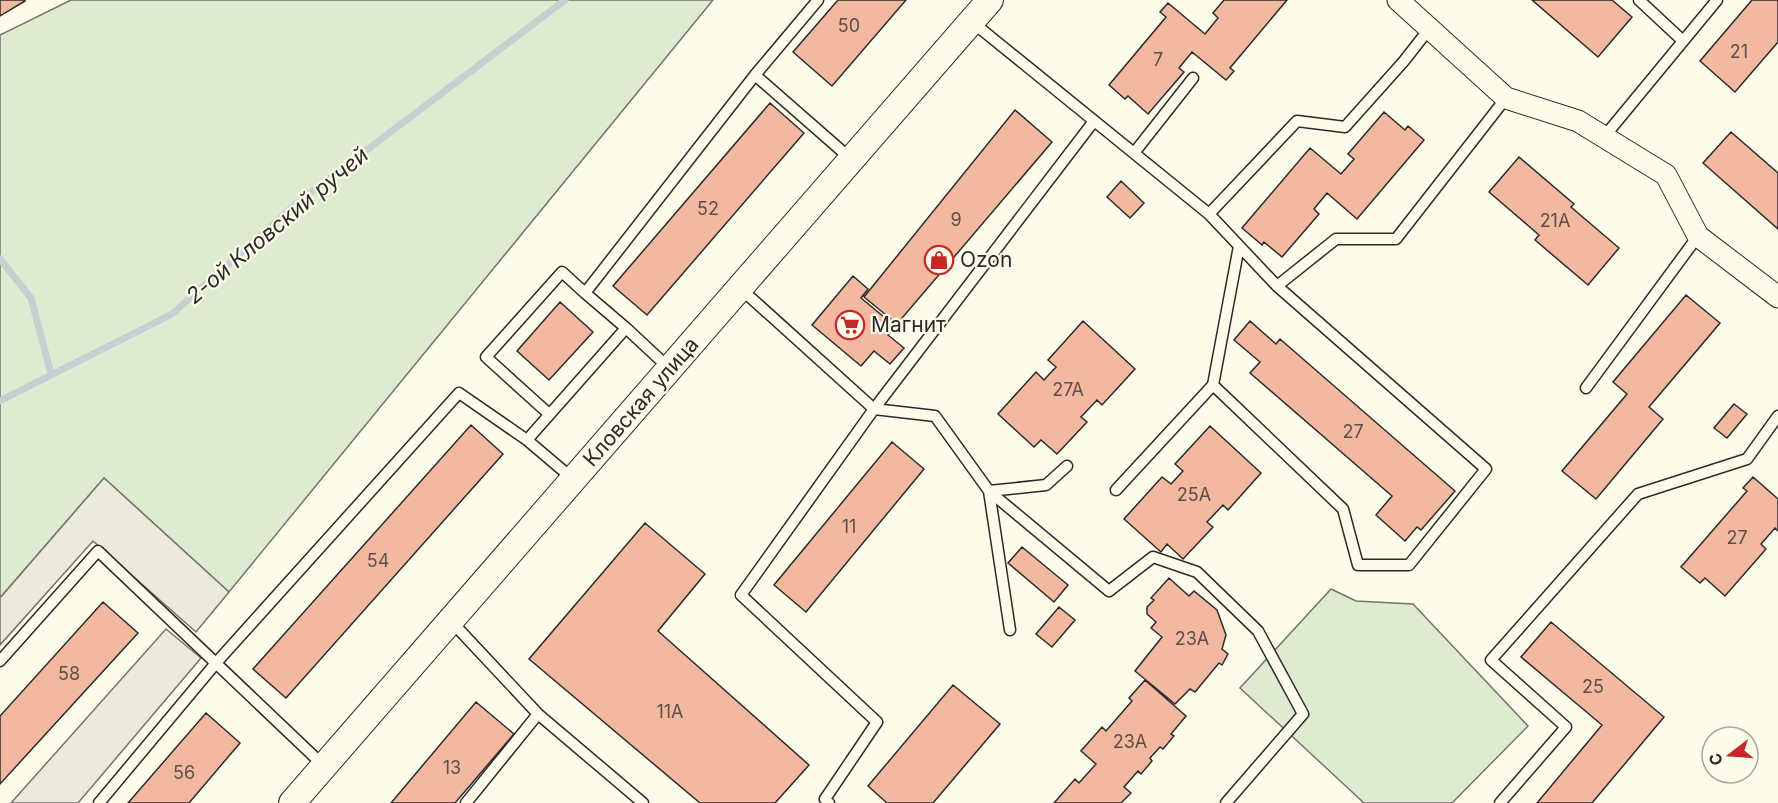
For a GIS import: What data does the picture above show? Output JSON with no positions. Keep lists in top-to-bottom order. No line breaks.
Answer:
{"streets":{"street":["Кловская улица"]},"water":["2-ой Кловский ручей"],"places":{"shop":["Ozon"],"supermarket":["Магнит"]},"house_numbers":["50","21","7","52","9","21А","27А","27","25А","11","27","54","23А","58","25","11А","23А","13","56"],"north":"left"}
